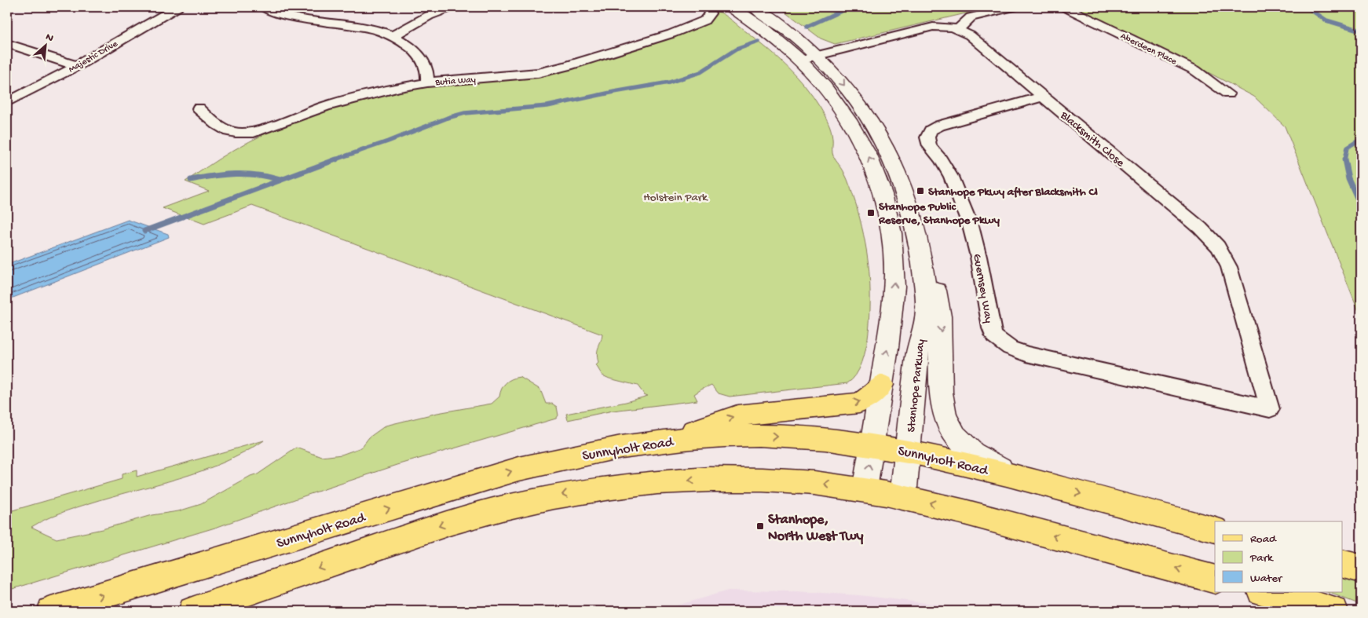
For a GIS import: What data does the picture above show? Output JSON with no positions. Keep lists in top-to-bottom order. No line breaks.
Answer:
{"streets":{"main road":["Stanhope Parkway","Sunnyholt Road"],"street":["Aberdeen Place","Majestic Drive","Butia Way","Blacksmith Close","Guernsey Way"]},"crossings":[["Blacksmith Close","Guernsey Way"],["Blacksmith Close","Stanhope Parkway"],["Stanhope Parkway","Sunnyholt Road"]],"parks":["Holstein Park"],"places":{"transit":["Stanhope Pkwy after Blacksmith Cl","Stanhope Public Reserve, Stanhope Pkwy","Stanhope, North West Twy"]},"legend":["Road","Park","Water"],"north":"top right"}
